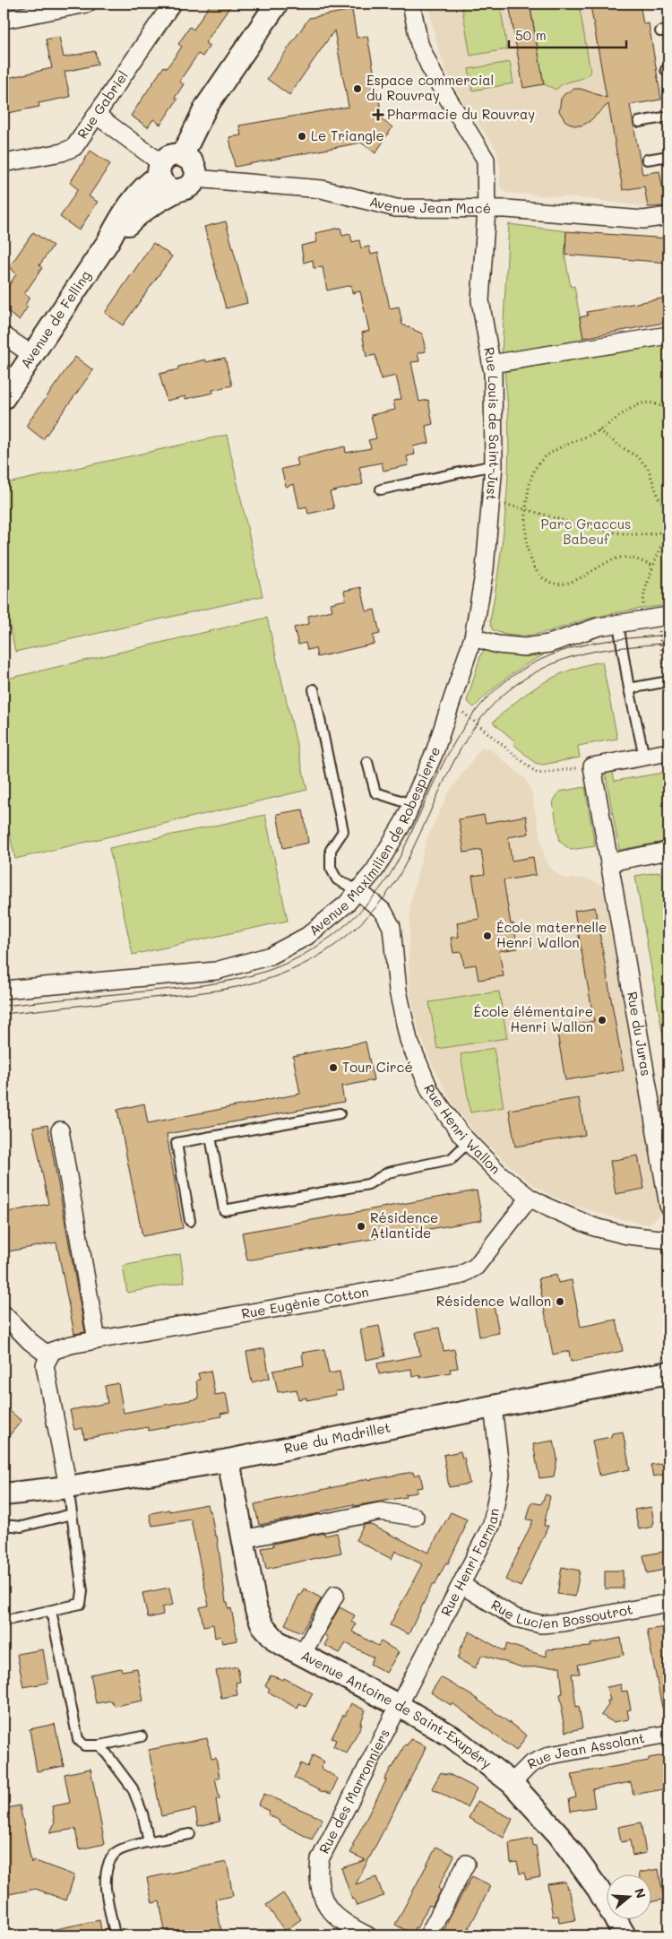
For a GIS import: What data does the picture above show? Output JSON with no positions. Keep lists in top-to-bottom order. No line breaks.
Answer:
{"streets":{"street":["Rue Gabriel","Avenue Jean Macé","Avenue de Felling","Rue Louis de Saint-Just","Avenue Maximilien de Robespierre","Rue du Juras","Rue Henri Wallon","Rue Eugènie Cotton","Rue du Madrillet","Rue Henri Farman","Rue Lucien Bossoutrot","Avenue Antoine de Saint-Exupéry","Rue Jean Assolant","Rue des Marronniers"]},"crossings":[["Avenue Jean Macé","Avenue de Felling"],["Avenue Jean Macé","Rue Louis de Saint-Just"],["Rue Louis de Saint-Just","Avenue Maximilien de Robespierre"],["Avenue Maximilien de Robespierre","Rue Henri Wallon"],["Rue Henri Wallon","Rue Eugènie Cotton"],["Rue du Madrillet","Rue Henri Farman"],["Rue du Madrillet","Avenue Antoine de Saint-Exupéry"],["Rue Henri Farman","Rue Lucien Bossoutrot"],["Rue Henri Farman","Avenue Antoine de Saint-Exupéry"],["Rue Henri Farman","Rue des Marronniers"],["Avenue Antoine de Saint-Exupéry","Rue Jean Assolant"],["Avenue Antoine de Saint-Exupéry","Rue des Marronniers"]],"parks":["Parc Graccus Babeuf"],"places":{"other":["Espace commercial du Rouvray","Le Triangle","École maternelle Henri Wallon","École élémentaire Henri Wallon","Tour Circé","Résidence Atlantide","Résidence Wallon"],"health":["Pharmacie du Rouvray"]},"scale_bar":"50 m","north":"right"}
